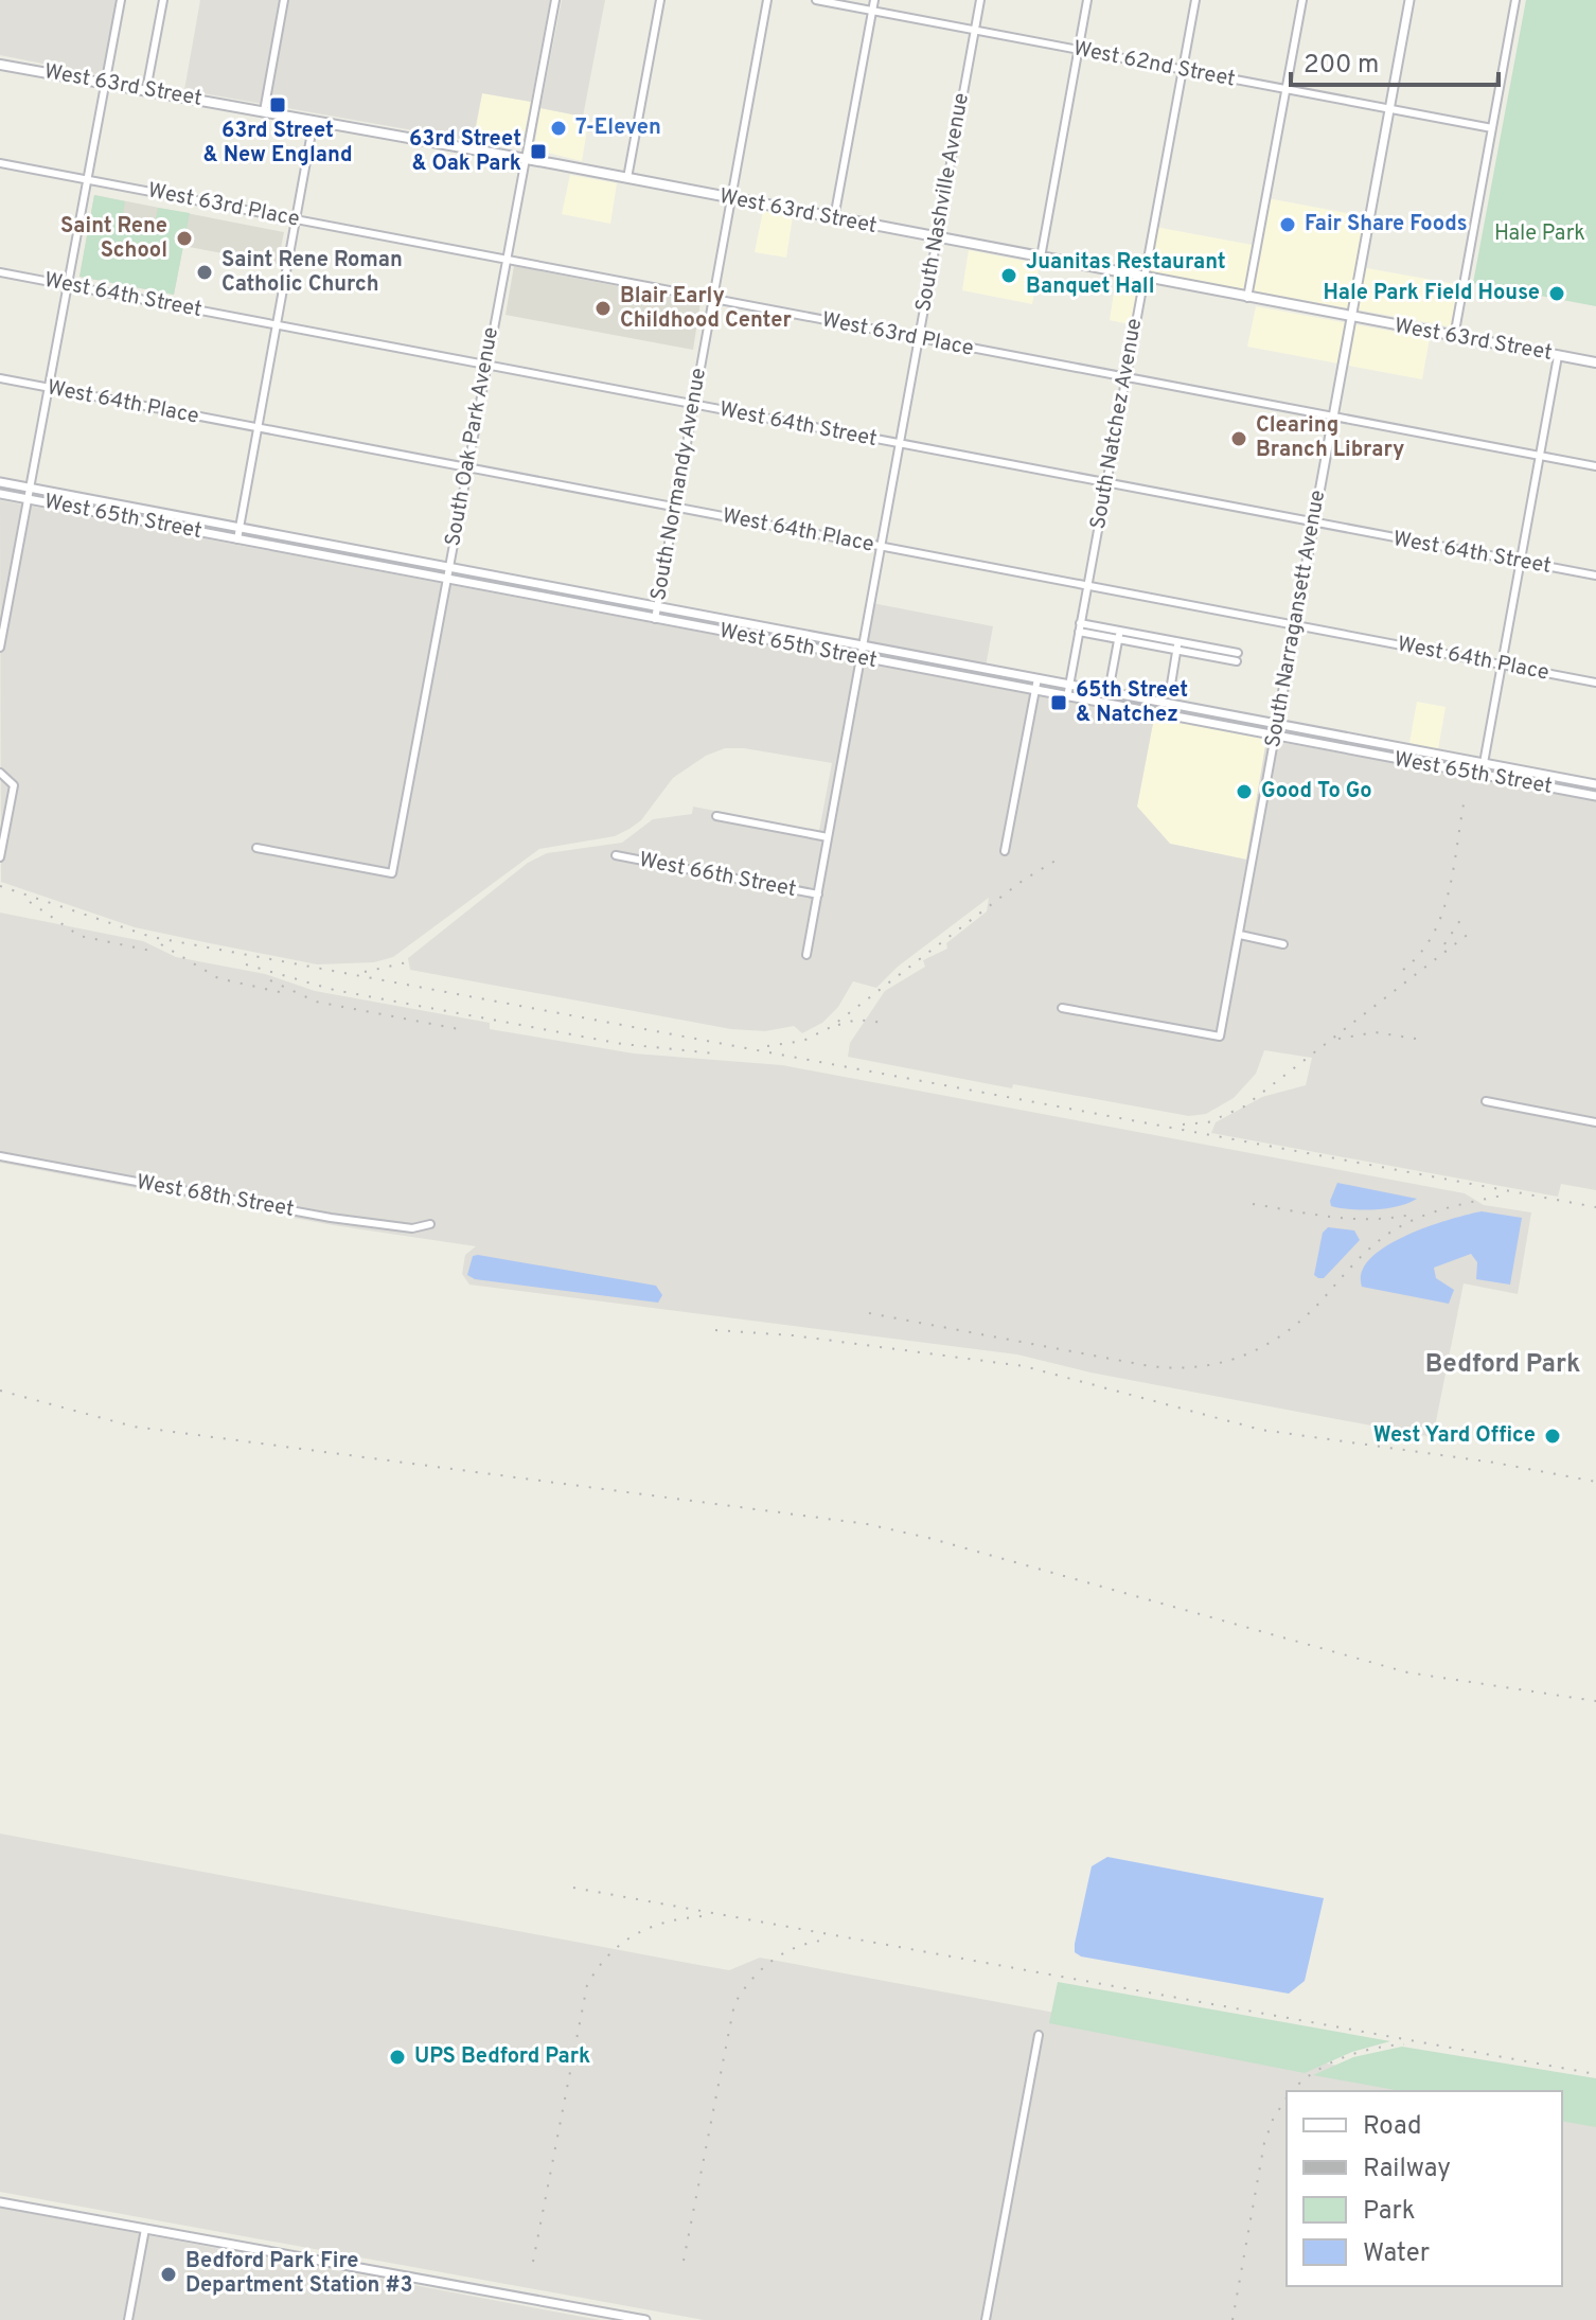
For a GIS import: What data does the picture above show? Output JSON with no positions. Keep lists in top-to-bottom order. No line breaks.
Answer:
{"streets":{"main road":["West 63rd Street"],"street":["West 62nd Street","South Nashville Avenue","West 63rd Place","West 64th Street","West 64th Place","South Natchez Avenue","South Oak Park Avenue","South Normandy Avenue","West 65th Street","South Narragansett Avenue","West 66th Street","West 68th Street"]},"crossings":[["West 62nd Street","South Nashville Avenue"],["West 62nd Street","South Natchez Avenue"],["West 62nd Street","South Narragansett Avenue"],["West 63rd Street","South Nashville Avenue"],["West 63rd Street","South Natchez Avenue"],["West 63rd Street","South Oak Park Avenue"],["West 63rd Street","South Normandy Avenue"],["West 63rd Street","South Narragansett Avenue"],["South Nashville Avenue","West 63rd Place"],["South Nashville Avenue","West 64th Street"],["South Nashville Avenue","West 64th Place"],["South Nashville Avenue","West 65th Street"],["South Nashville Avenue","West 66th Street"],["West 63rd Place","South Natchez Avenue"],["West 63rd Place","South Oak Park Avenue"],["West 63rd Place","South Normandy Avenue"],["West 63rd Place","South Narragansett Avenue"],["West 64th Street","South Natchez Avenue"],["West 64th Street","South Oak Park Avenue"],["West 64th Street","South Normandy Avenue"],["West 64th Street","South Narragansett Avenue"],["West 64th Place","South Natchez Avenue"],["West 64th Place","South Oak Park Avenue"],["West 64th Place","South Normandy Avenue"],["West 64th Place","South Narragansett Avenue"],["South Natchez Avenue","West 65th Street"],["South Oak Park Avenue","West 65th Street"],["South Normandy Avenue","West 65th Street"],["West 65th Street","South Narragansett Avenue"]],"districts":["Bedford Park"],"parks":["Hale Park"],"places":{"transit":["63rd Street & New England","63rd Street & Oak Park","65th Street & Natchez"],"other":["7-Eleven","Fair Share Foods","Saint Rene School","Saint Rene Roman Catholic Church","Juanitas Restaurant Banquet Hall","Hale Park Field House","Blair Early Childhood Center","Clearing Branch Library","Good To Go","West Yard Office","UPS Bedford Park","Bedford Park Fire Department Station #3"]},"legend":["Road","Railway","Park","Water"],"scale_bar":"200 m"}
